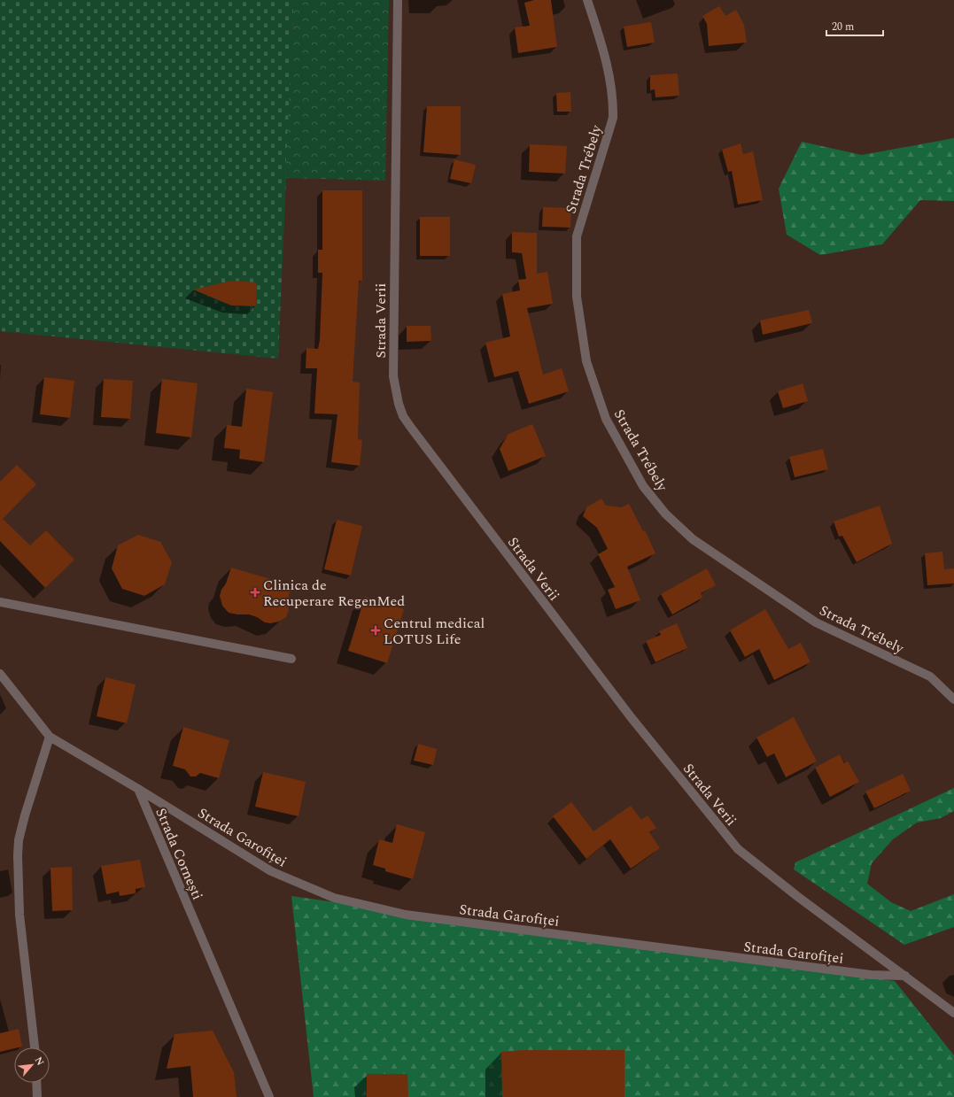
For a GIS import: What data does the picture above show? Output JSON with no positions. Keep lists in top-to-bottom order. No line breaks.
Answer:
{"streets":{"street":["Strada Trébely","Strada Verii","Strada Garofiței","Strada Cornești"]},"crossings":[["Strada Verii","Strada Garofiței"],["Strada Garofiței","Strada Cornești"]],"places":{"health":["Clinica de Recuperare RegenMed","Centrul medical LOTUS Life"]},"scale_bar":"20 m","north":"top right"}
